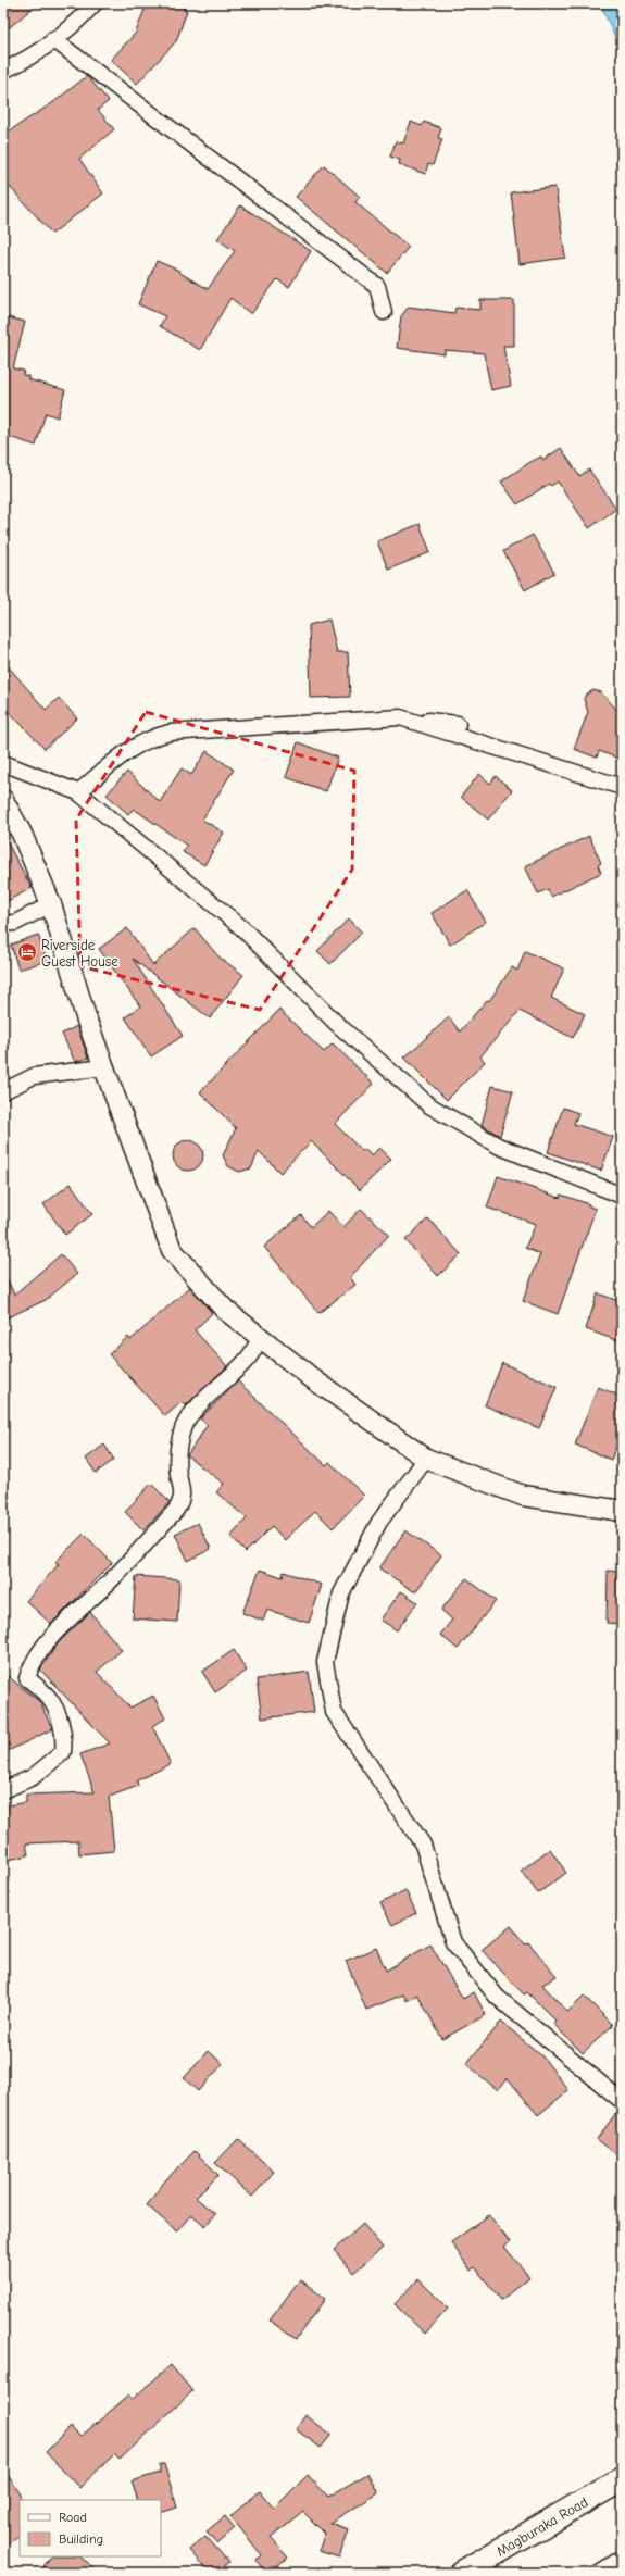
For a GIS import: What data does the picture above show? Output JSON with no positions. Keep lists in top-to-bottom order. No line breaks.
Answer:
{"streets":{"main road":["Magburaka Road"]},"places":{"hotel":["Riverside Guest House"]},"legend":["Road","Building"]}
